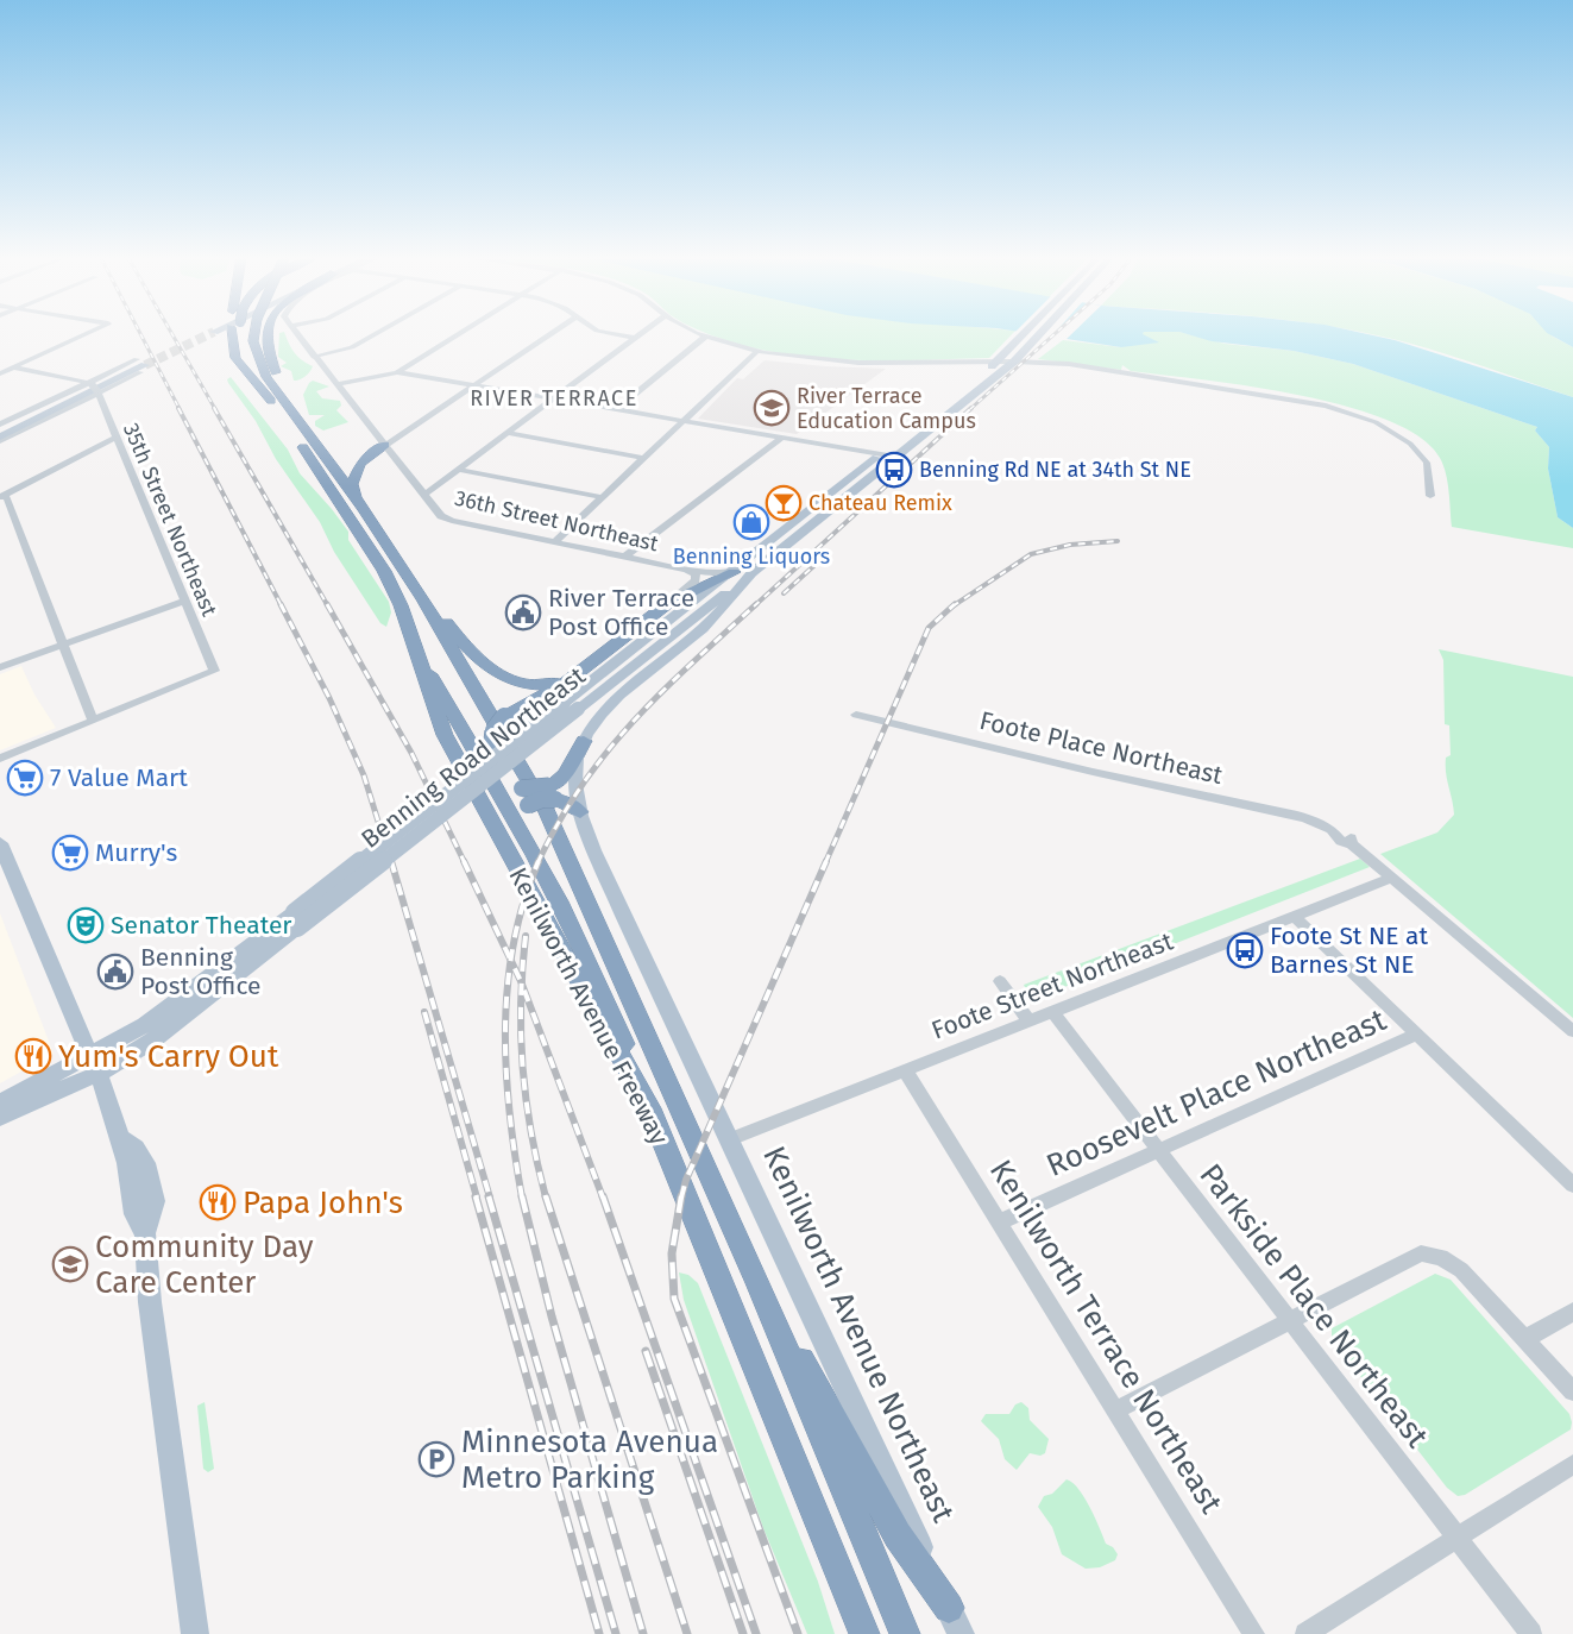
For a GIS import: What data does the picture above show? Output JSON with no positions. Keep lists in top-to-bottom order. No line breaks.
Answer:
{"streets":{"highway":["Kenilworth Avenue Freeway"],"main road":["Benning Road Northeast","Kenilworth Avenue Northeast"],"street":["35th Street Northeast","36th Street Northeast","Foote Place Northeast","Foote Street Northeast","Roosevelt Place Northeast","Parkside Place Northeast","Kenilworth Terrace Northeast"]},"crossings":[["36th Street Northeast","Benning Road Northeast"],["Foote Place Northeast","Foote Street Northeast"],["Benning Road Northeast","Kenilworth Avenue Northeast"],["Foote Street Northeast","Parkside Place Northeast"],["Foote Street Northeast","Kenilworth Avenue Northeast"],["Foote Street Northeast","Kenilworth Terrace Northeast"],["Roosevelt Place Northeast","Parkside Place Northeast"],["Roosevelt Place Northeast","Kenilworth Terrace Northeast"]],"districts":["RIVER TERRACE"],"places":{"school or university":["River Terrace Education Campus","Community Day Care Center"],"bus stop":["Benning Rd NE at 34th St NE","Foote St NE at Barnes St NE"],"bar":["Chateau Remix"],"shop":["Benning Liquors"],"public building":["River Terrace Post Office","Benning Post Office"],"supermarket":["7 Value Mart","Murry's"],"theatre":["Senator Theater"],"restaurant":["Yum's Carry Out","Papa John's"],"parking":["Minnesota Avenua Metro Parking"]}}
